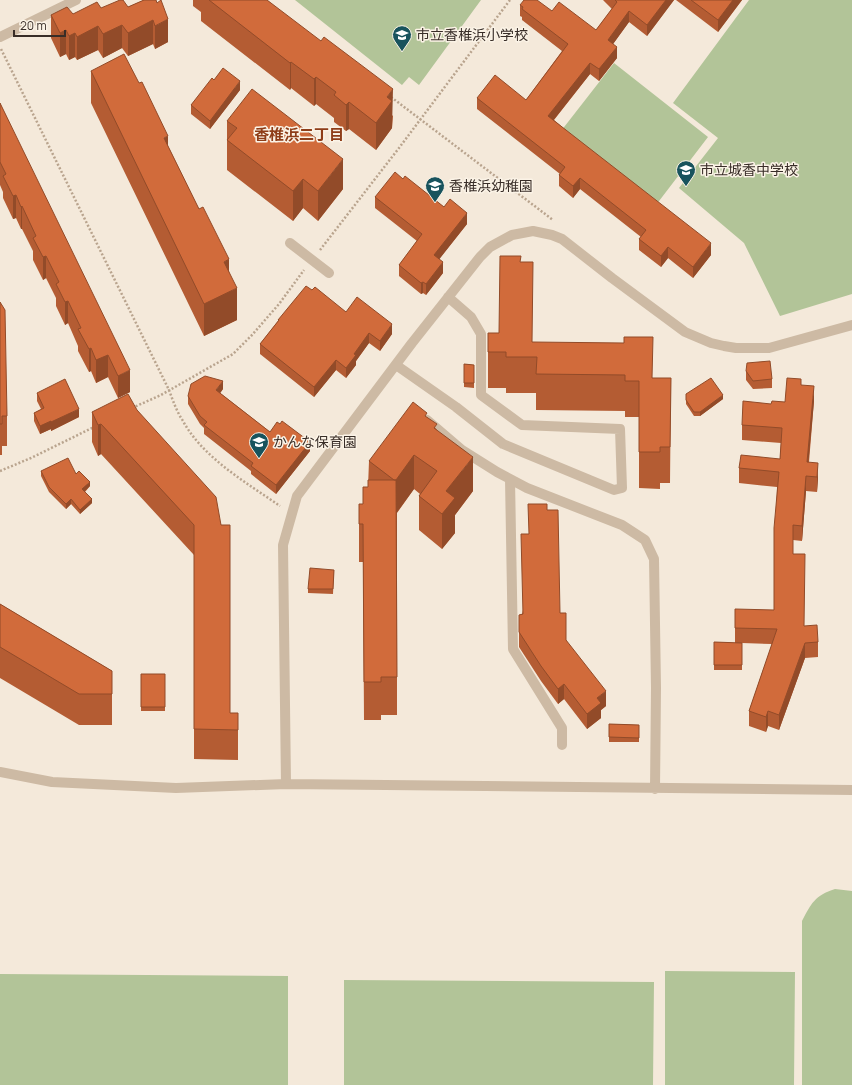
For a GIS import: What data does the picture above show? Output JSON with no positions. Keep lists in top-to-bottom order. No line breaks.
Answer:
{"districts":["香椎浜二丁目"],"places":{"school or university":["市立香椎浜小学校","市立城香中学校","香椎浜幼稚園","かんな保育園"]},"scale_bar":"20 m"}
